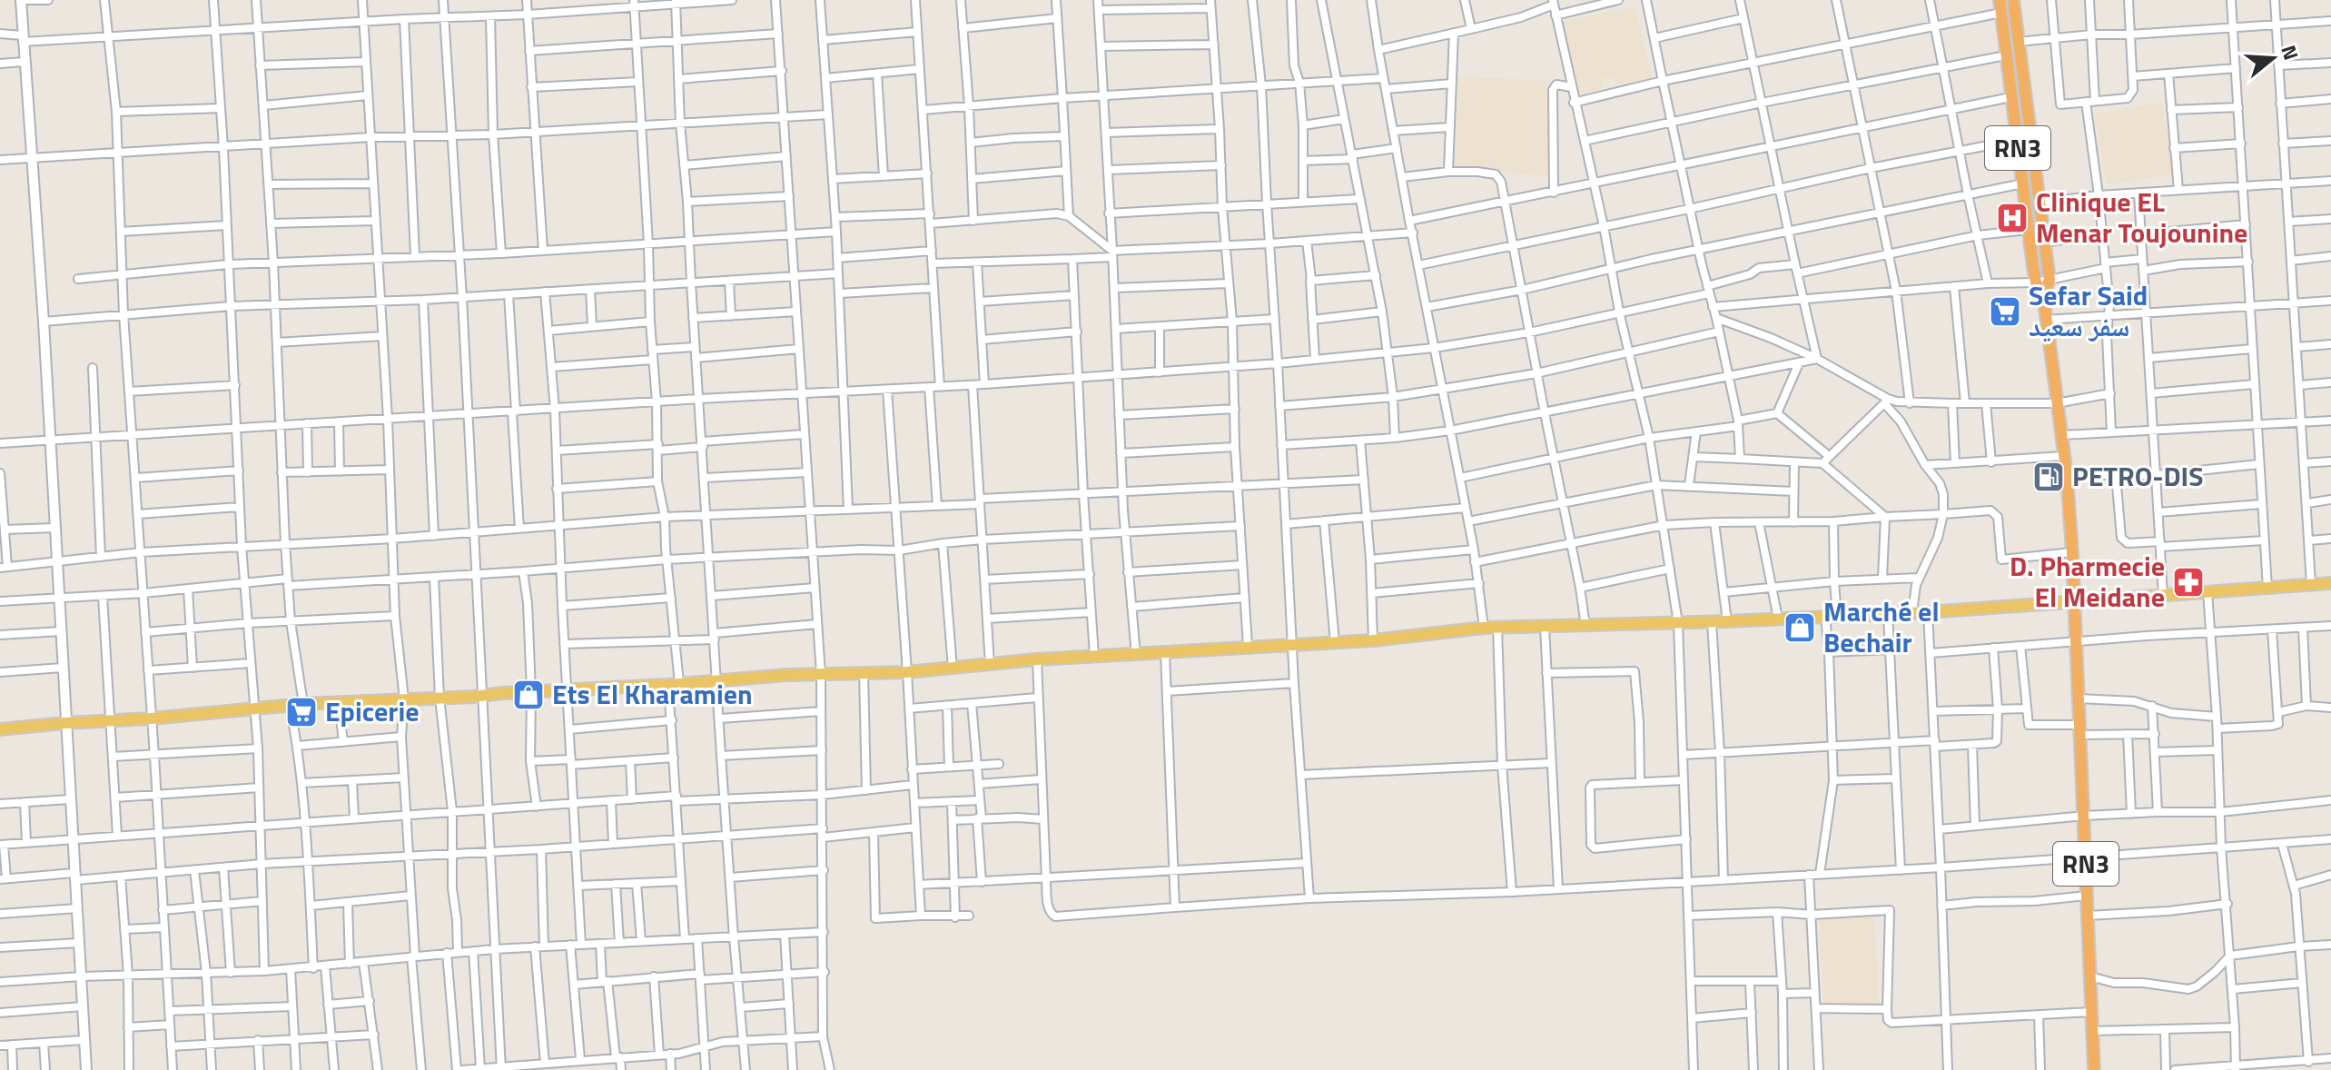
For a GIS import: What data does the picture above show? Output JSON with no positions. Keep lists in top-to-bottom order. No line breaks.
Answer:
{"streets":{"highway":["RN3"]},"places":{"hospital":["Clinique EL Menar Toujounine"],"supermarket":["Sefar Said سفر سعيد","Epicerie"],"fuel station":["PETRO-DIS"],"pharmacy":["D. Pharmecie El Meidane"],"shop":["Marché el Bechair","Ets El Kharamien"]},"north":"right"}
